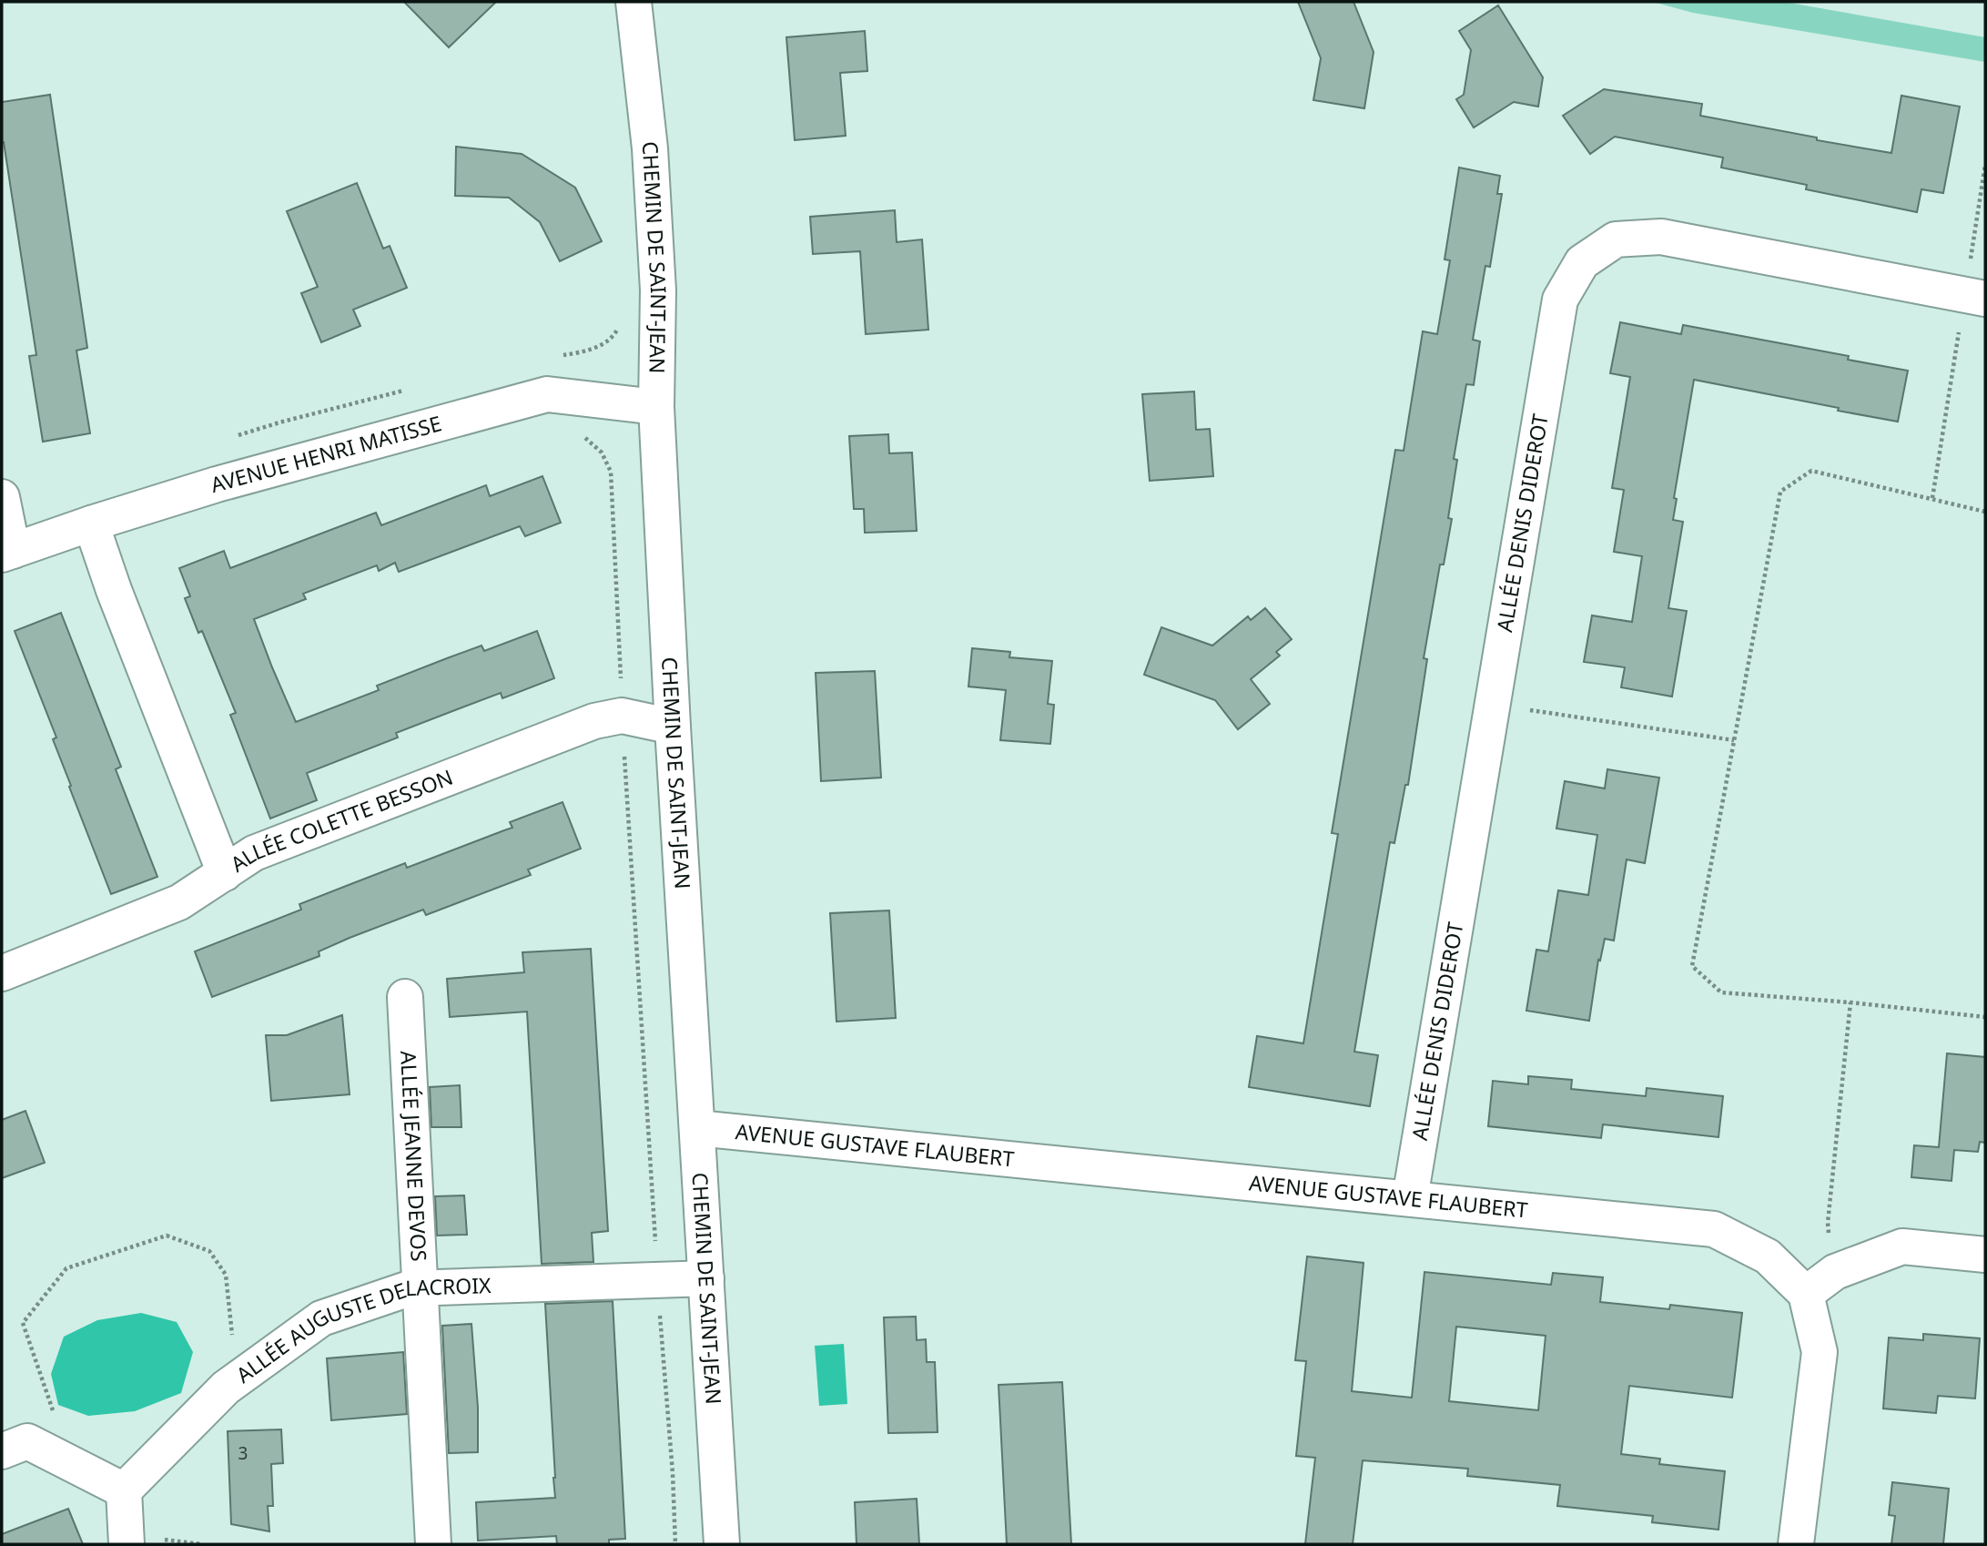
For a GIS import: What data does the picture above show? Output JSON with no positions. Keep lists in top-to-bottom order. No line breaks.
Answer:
{"streets":{"street":["CHEMIN DE SAINT-JEAN","AVENUE HENRI MATISSE","ALLÉE DENIS DIDEROT","ALLÉE COLETTE BESSON","AVENUE GUSTAVE FLAUBERT","ALLÉE JEANNE DEVOS","ALLÉE AUGUSTE DELACROIX"]},"crossings":[["CHEMIN DE SAINT-JEAN","AVENUE HENRI MATISSE"],["CHEMIN DE SAINT-JEAN","ALLÉE COLETTE BESSON"],["CHEMIN DE SAINT-JEAN","AVENUE GUSTAVE FLAUBERT"],["CHEMIN DE SAINT-JEAN","ALLÉE AUGUSTE DELACROIX"],["AVENUE HENRI MATISSE","ALLÉE COLETTE BESSON"],["ALLÉE DENIS DIDEROT","AVENUE GUSTAVE FLAUBERT"],["ALLÉE JEANNE DEVOS","ALLÉE AUGUSTE DELACROIX"]],"house_numbers":["3"]}
